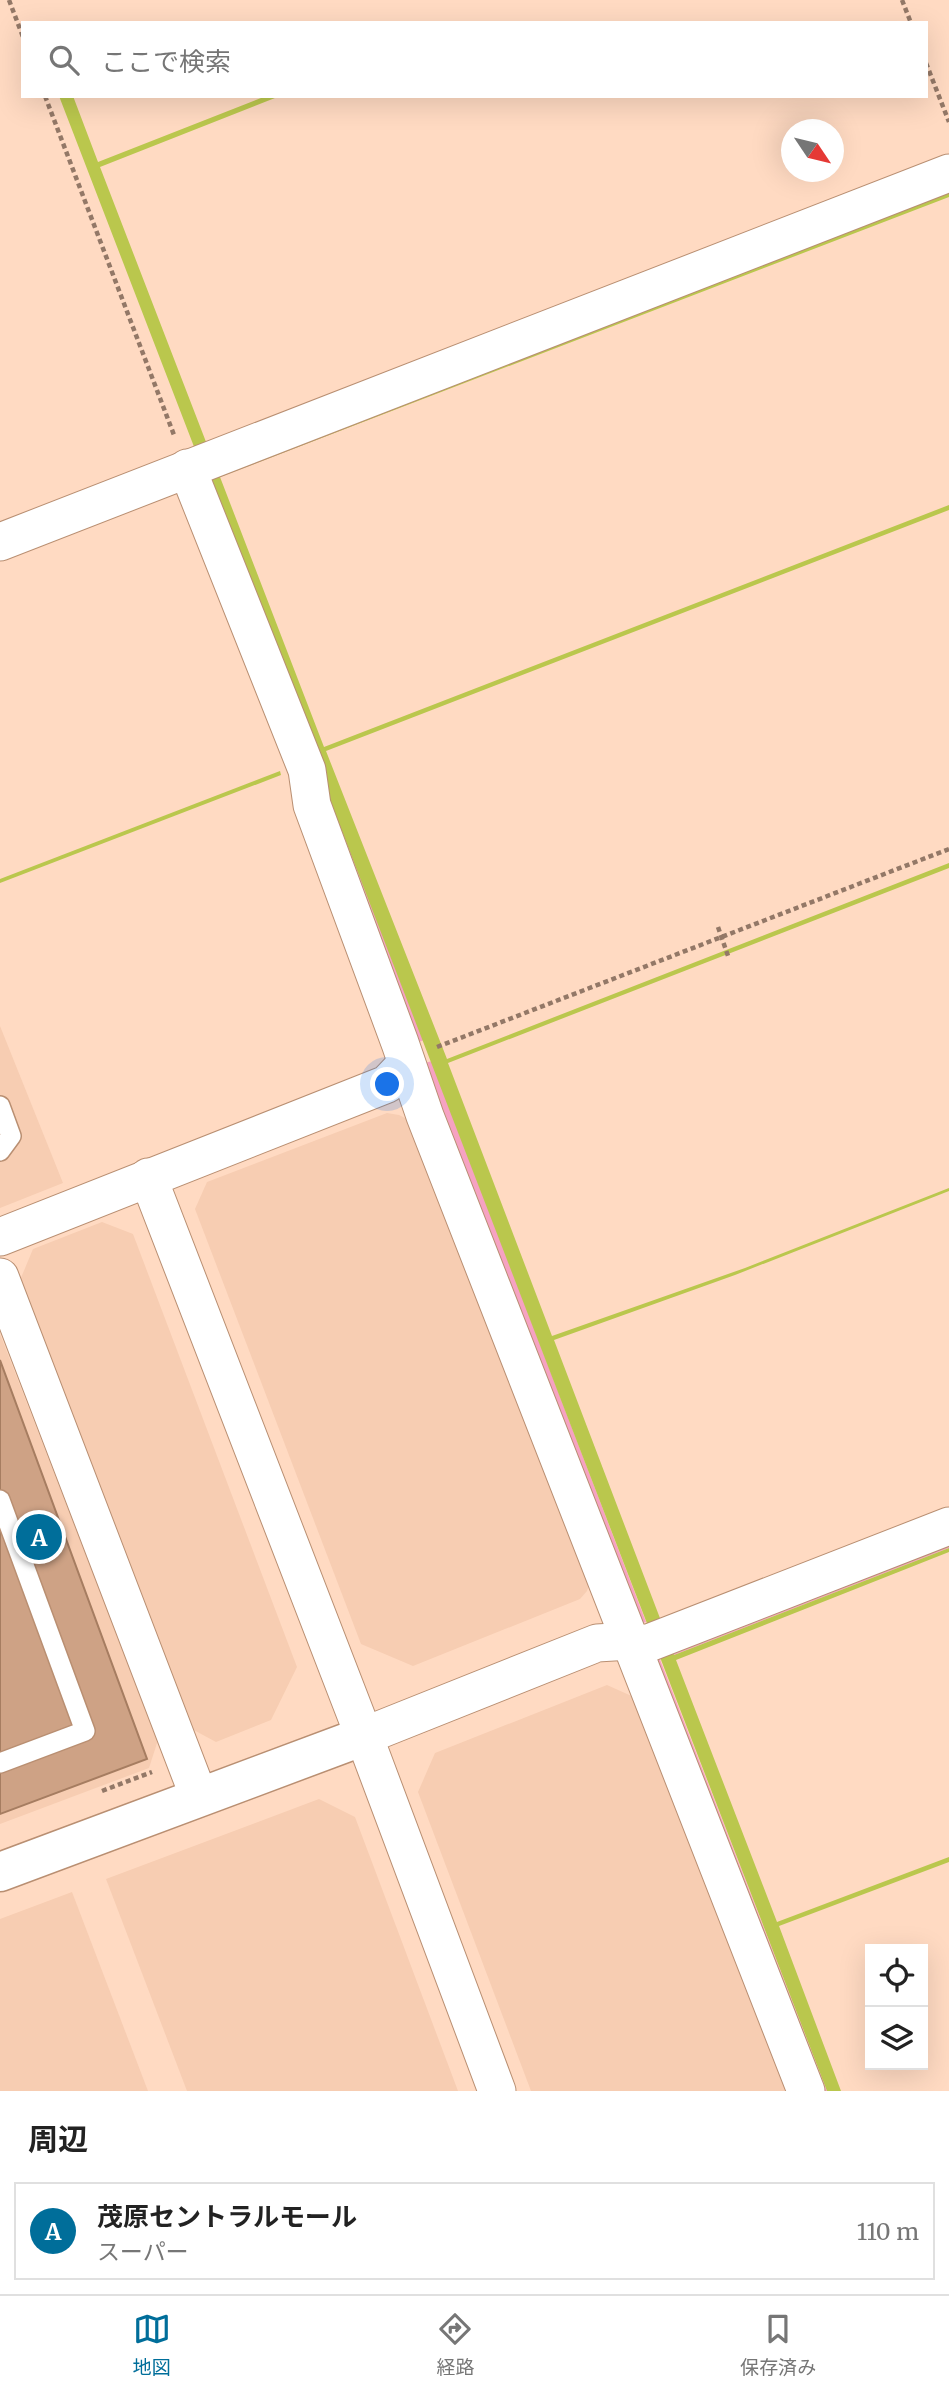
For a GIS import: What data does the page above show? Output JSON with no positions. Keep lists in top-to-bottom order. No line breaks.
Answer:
{"north":"bottom right","page":{"search":"ここで検索","pins":"A","heading":"周辺","list":[{"mark":"A","name":"茂原セントラルモール","note":"スーパー","value":"110 m"}],"nav":["地図","経路","保存済み"]}}
